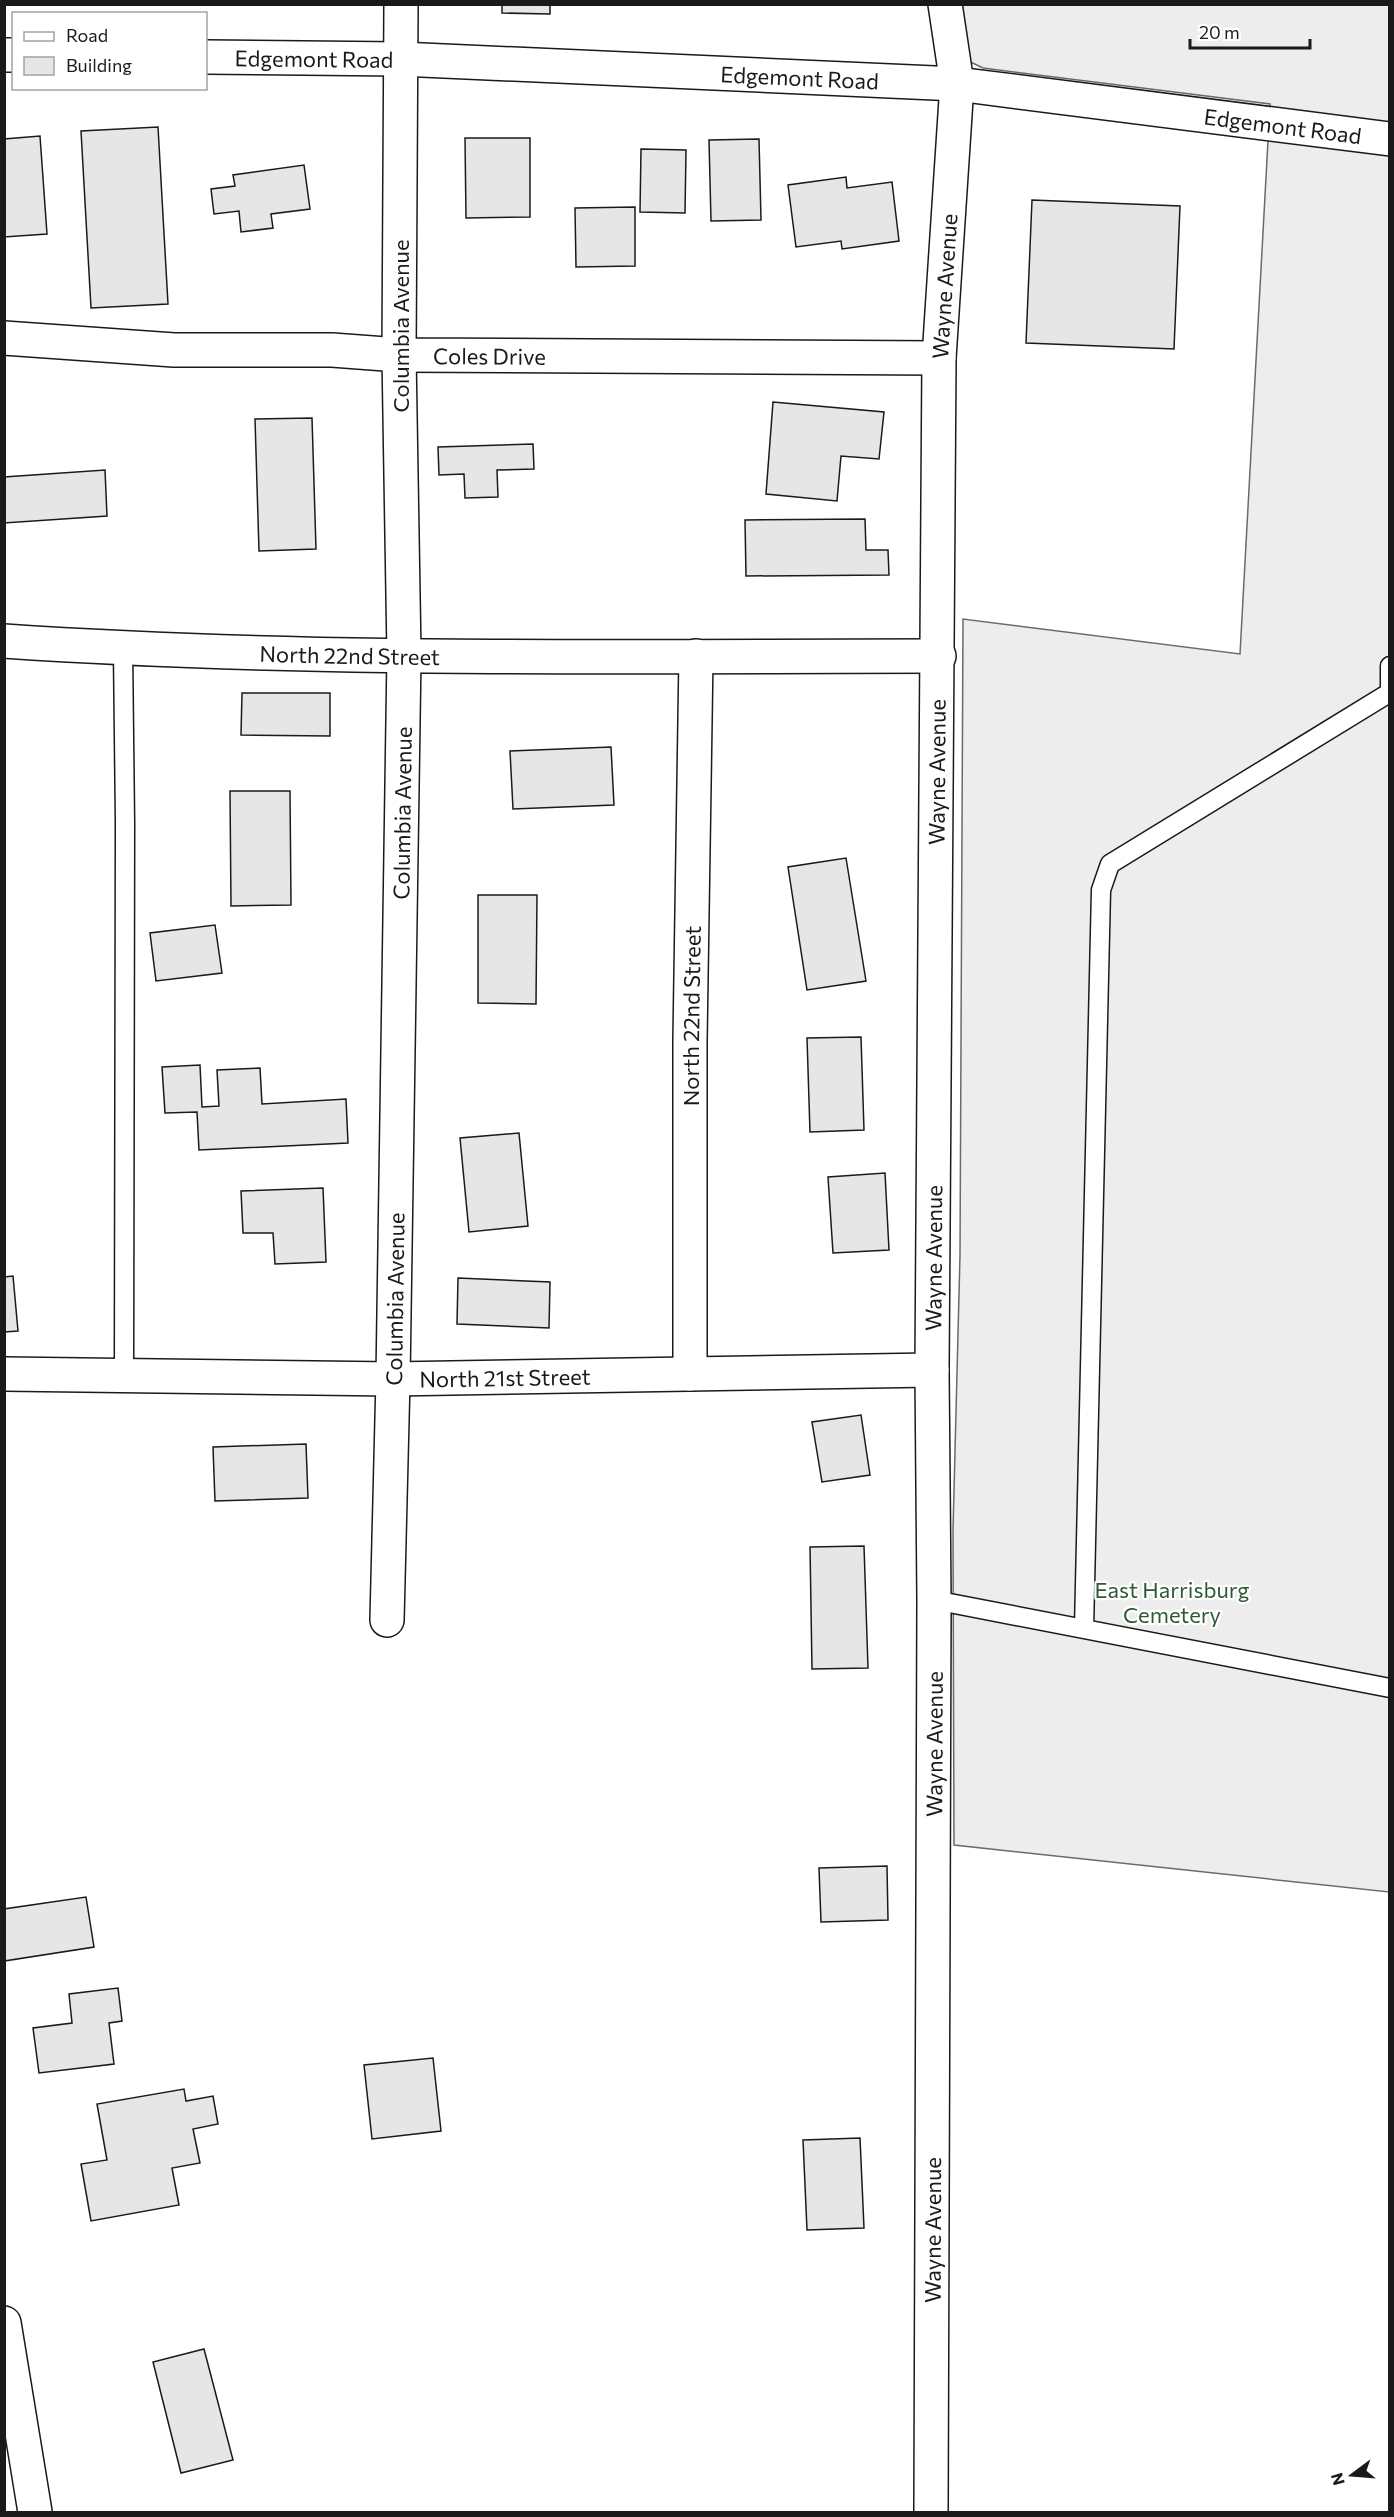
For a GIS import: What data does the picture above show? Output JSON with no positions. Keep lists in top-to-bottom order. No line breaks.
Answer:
{"streets":{"street":["Edgemont Road","Wayne Avenue","Columbia Avenue","Coles Drive","North 22nd Street","North 21st Street"]},"crossings":[["Edgemont Road","Wayne Avenue"],["Edgemont Road","Columbia Avenue"],["Wayne Avenue","Coles Drive"],["Wayne Avenue","North 22nd Street"],["Wayne Avenue","North 21st Street"],["Columbia Avenue","Coles Drive"],["Columbia Avenue","North 22nd Street"],["Columbia Avenue","North 21st Street"],["North 22nd Street","North 21st Street"]],"parks":["East Harrisburg Cemetery"],"legend":["Road","Building"],"scale_bar":"20 m","north":"left"}
